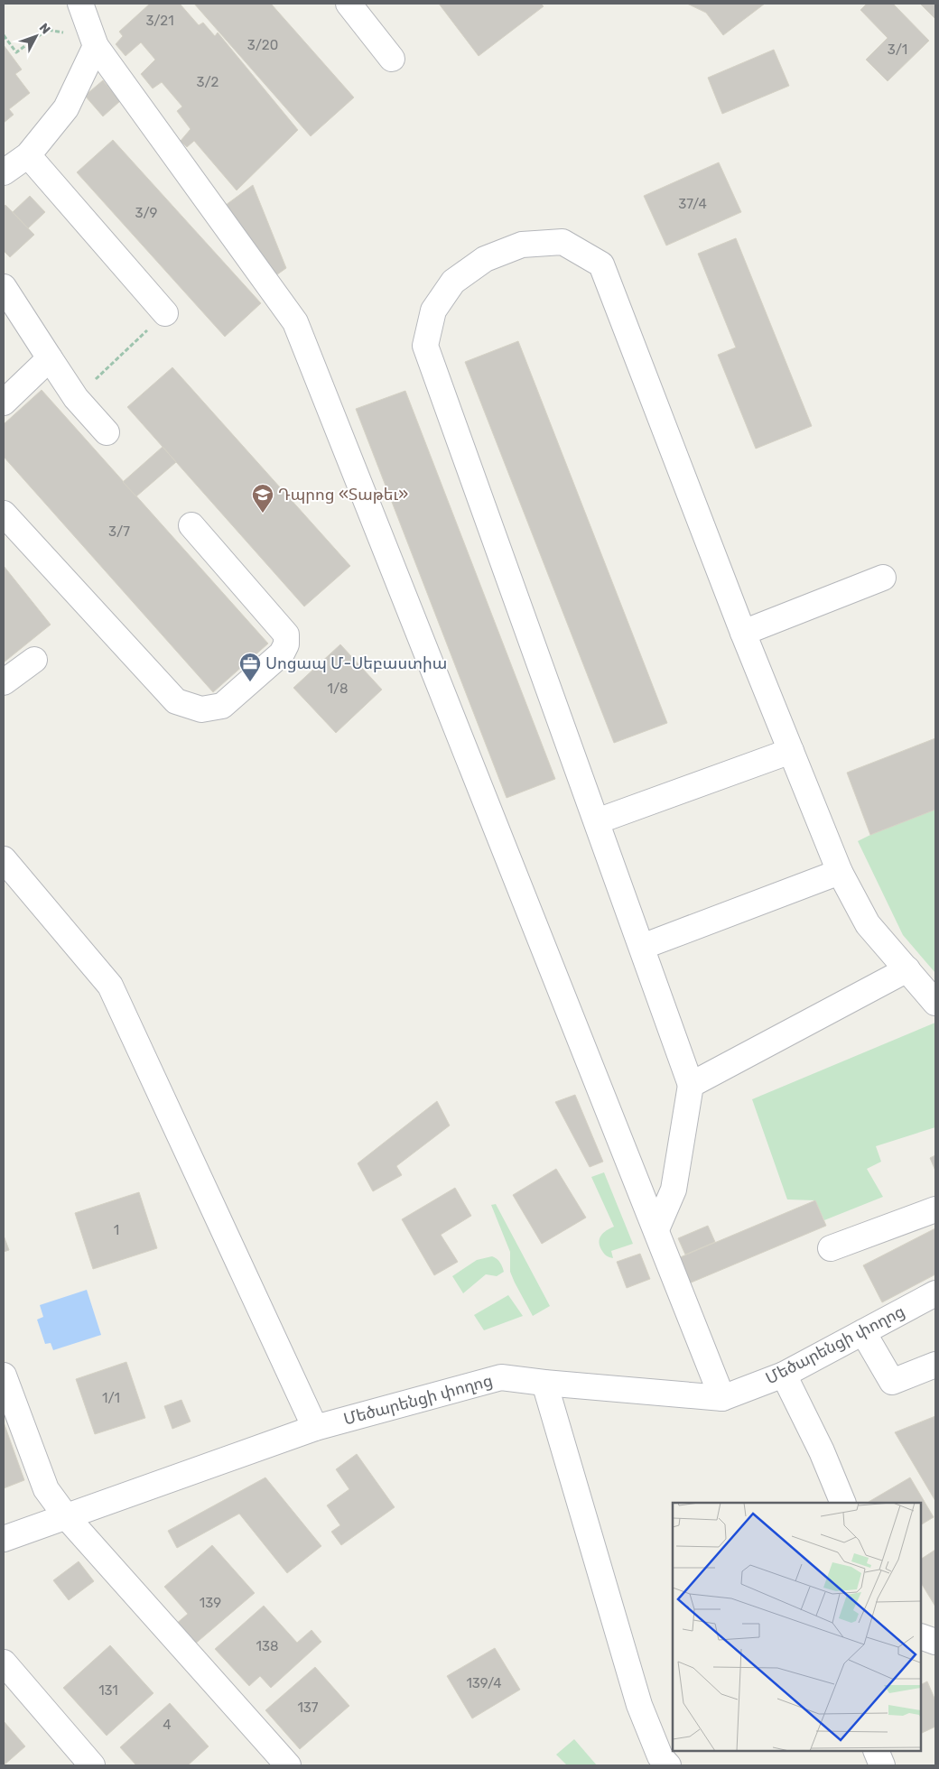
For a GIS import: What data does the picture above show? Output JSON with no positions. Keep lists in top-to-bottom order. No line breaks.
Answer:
{"streets":{"street":["Մեծարենցի փողոց"]},"places":{"school or university":["Դպրոց «Տաթեւ»"],"office":["Սոցապ Մ-Սեբաստիա"]},"house_numbers":["3/21","3/20","3/1","3/2","37/4","3/9","3/7","1/8","1","1/1","139","138","139/4","131","137","4"],"north":"top right"}
